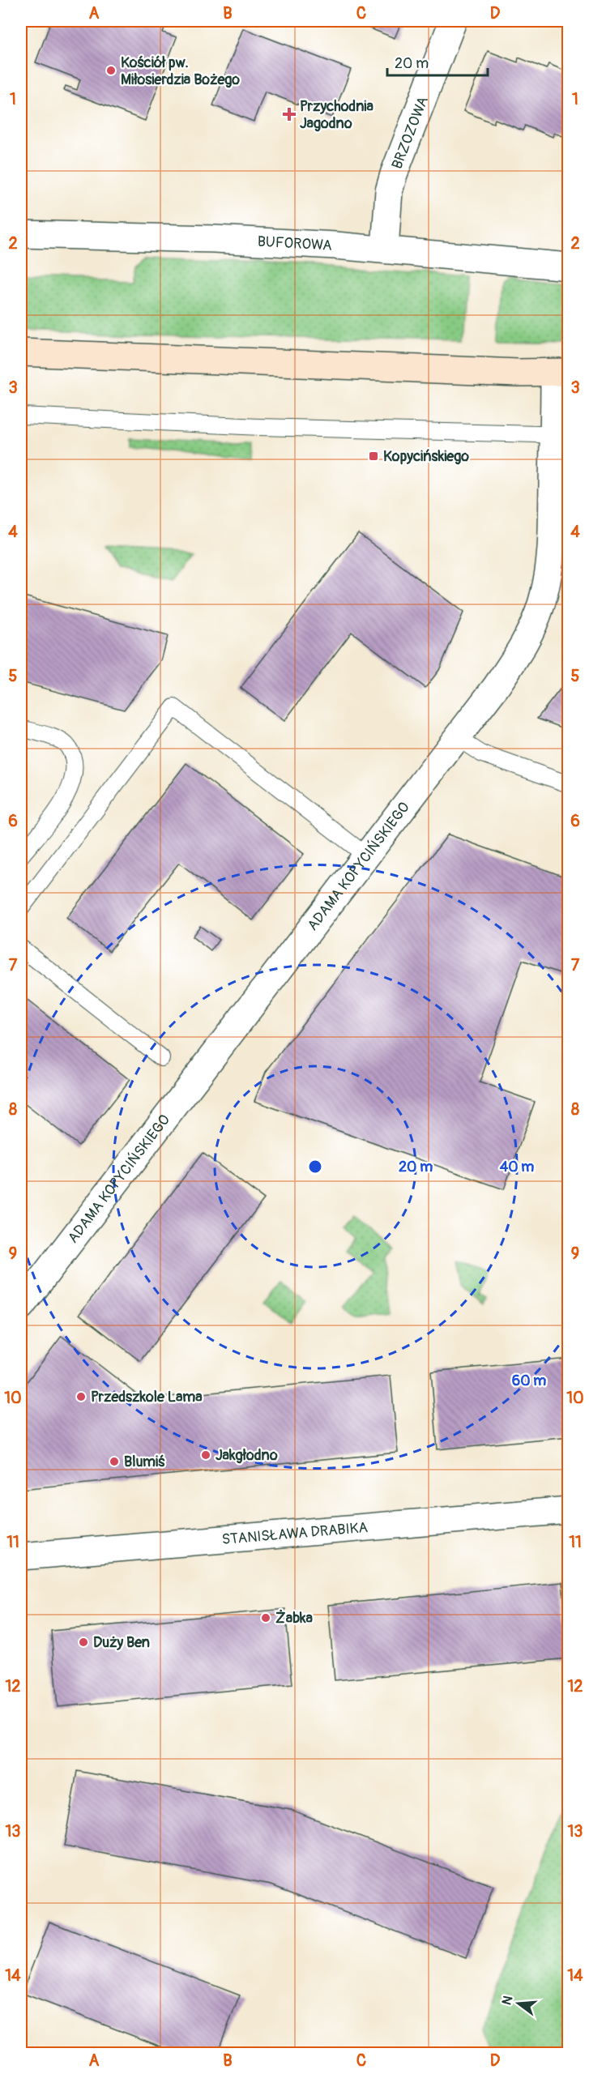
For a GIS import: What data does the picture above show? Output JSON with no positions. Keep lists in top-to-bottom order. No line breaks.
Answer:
{"streets":{"street":["BRZOZOWA","BUFOROWA","ADAMA KOPYCIŃSKIEGO","STANISŁAWA DRABIKA"]},"crossings":[["BRZOZOWA","BUFOROWA"]],"places":{"other":["Kościół pw. Miłosierdzia Bożego","Przedszkole Lama","Jakgłodno","Blumiś","Żabka","Duży Ben"],"health":["Przychodnia Jagodno"],"transit":["Kopycińskiego"]},"scale_bar":"20 m","north":"left","grid":{"columns":["A","B","C","D"],"rows":["1","2","3","4","5","6","7","8","9","10","11","12","13","14"]},"rings":["20 m","40 m","60 m"]}
